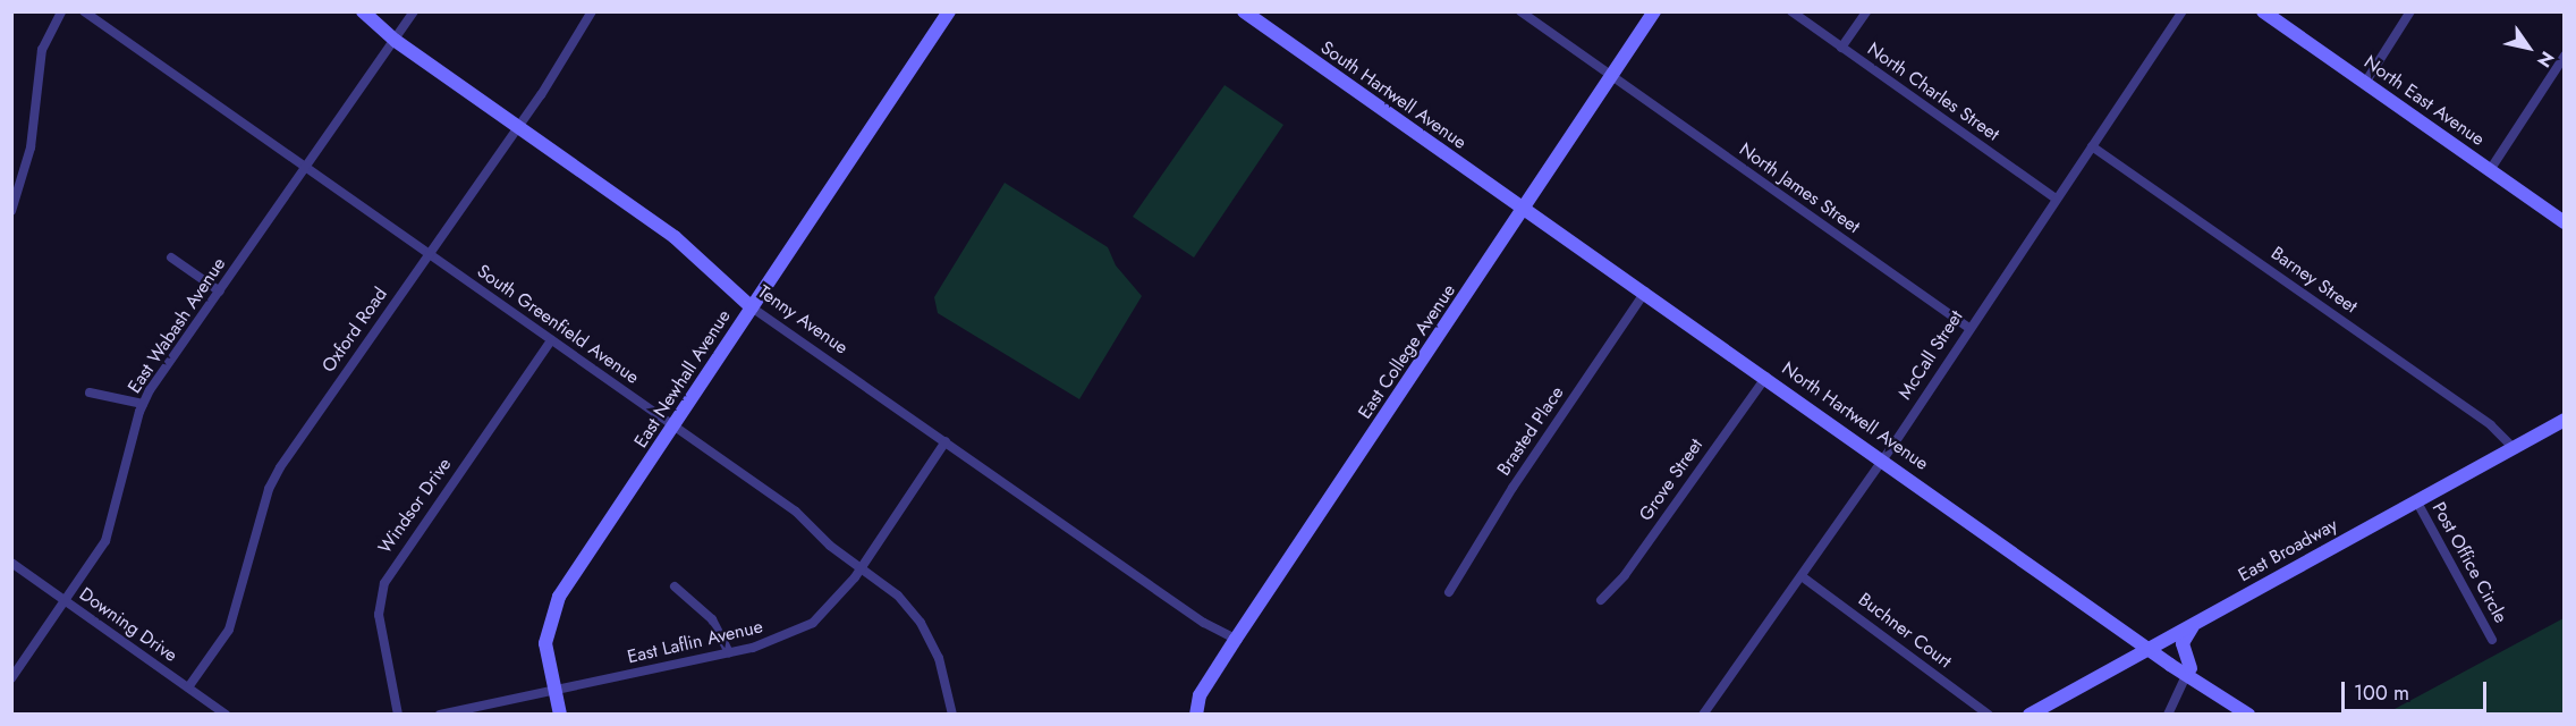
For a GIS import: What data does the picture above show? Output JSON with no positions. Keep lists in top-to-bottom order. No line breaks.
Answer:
{"streets":{"street":["North Charles Street","South Hartwell Avenue","North East Avenue","North James Street","Barney Street","Tenny Avenue","South Greenfield Avenue","East Wabash Avenue","Oxford Road","East College Avenue","McCall Street","East Newhall Avenue","North Hartwell Avenue","Brasted Place","Grove Street","Windsor Drive","East Broadway","Post Office Circle","Downing Drive","Buchner Court","East Laflin Avenue"]},"crossings":[["North Charles Street","McCall Street"],["South Hartwell Avenue","East College Avenue"],["South Hartwell Avenue","North Hartwell Avenue"],["North James Street","East College Avenue"],["North James Street","McCall Street"],["Barney Street","McCall Street"],["Barney Street","East Broadway"],["Tenny Avenue","East Wabash Avenue"],["Tenny Avenue","Oxford Road"],["Tenny Avenue","East College Avenue"],["Tenny Avenue","East Newhall Avenue"],["Tenny Avenue","East Laflin Avenue"],["South Greenfield Avenue","East Wabash Avenue"],["South Greenfield Avenue","Oxford Road"],["South Greenfield Avenue","East Newhall Avenue"],["South Greenfield Avenue","Windsor Drive"],["South Greenfield Avenue","East Laflin Avenue"],["East Wabash Avenue","Downing Drive"],["Oxford Road","Downing Drive"],["East College Avenue","North Hartwell Avenue"],["McCall Street","North Hartwell Avenue"],["McCall Street","Buchner Court"],["East Newhall Avenue","East Laflin Avenue"],["North Hartwell Avenue","Brasted Place"],["North Hartwell Avenue","Grove Street"],["North Hartwell Avenue","East Broadway"],["East Broadway","Post Office Circle"]],"scale_bar":"100 m","north":"bottom right"}
